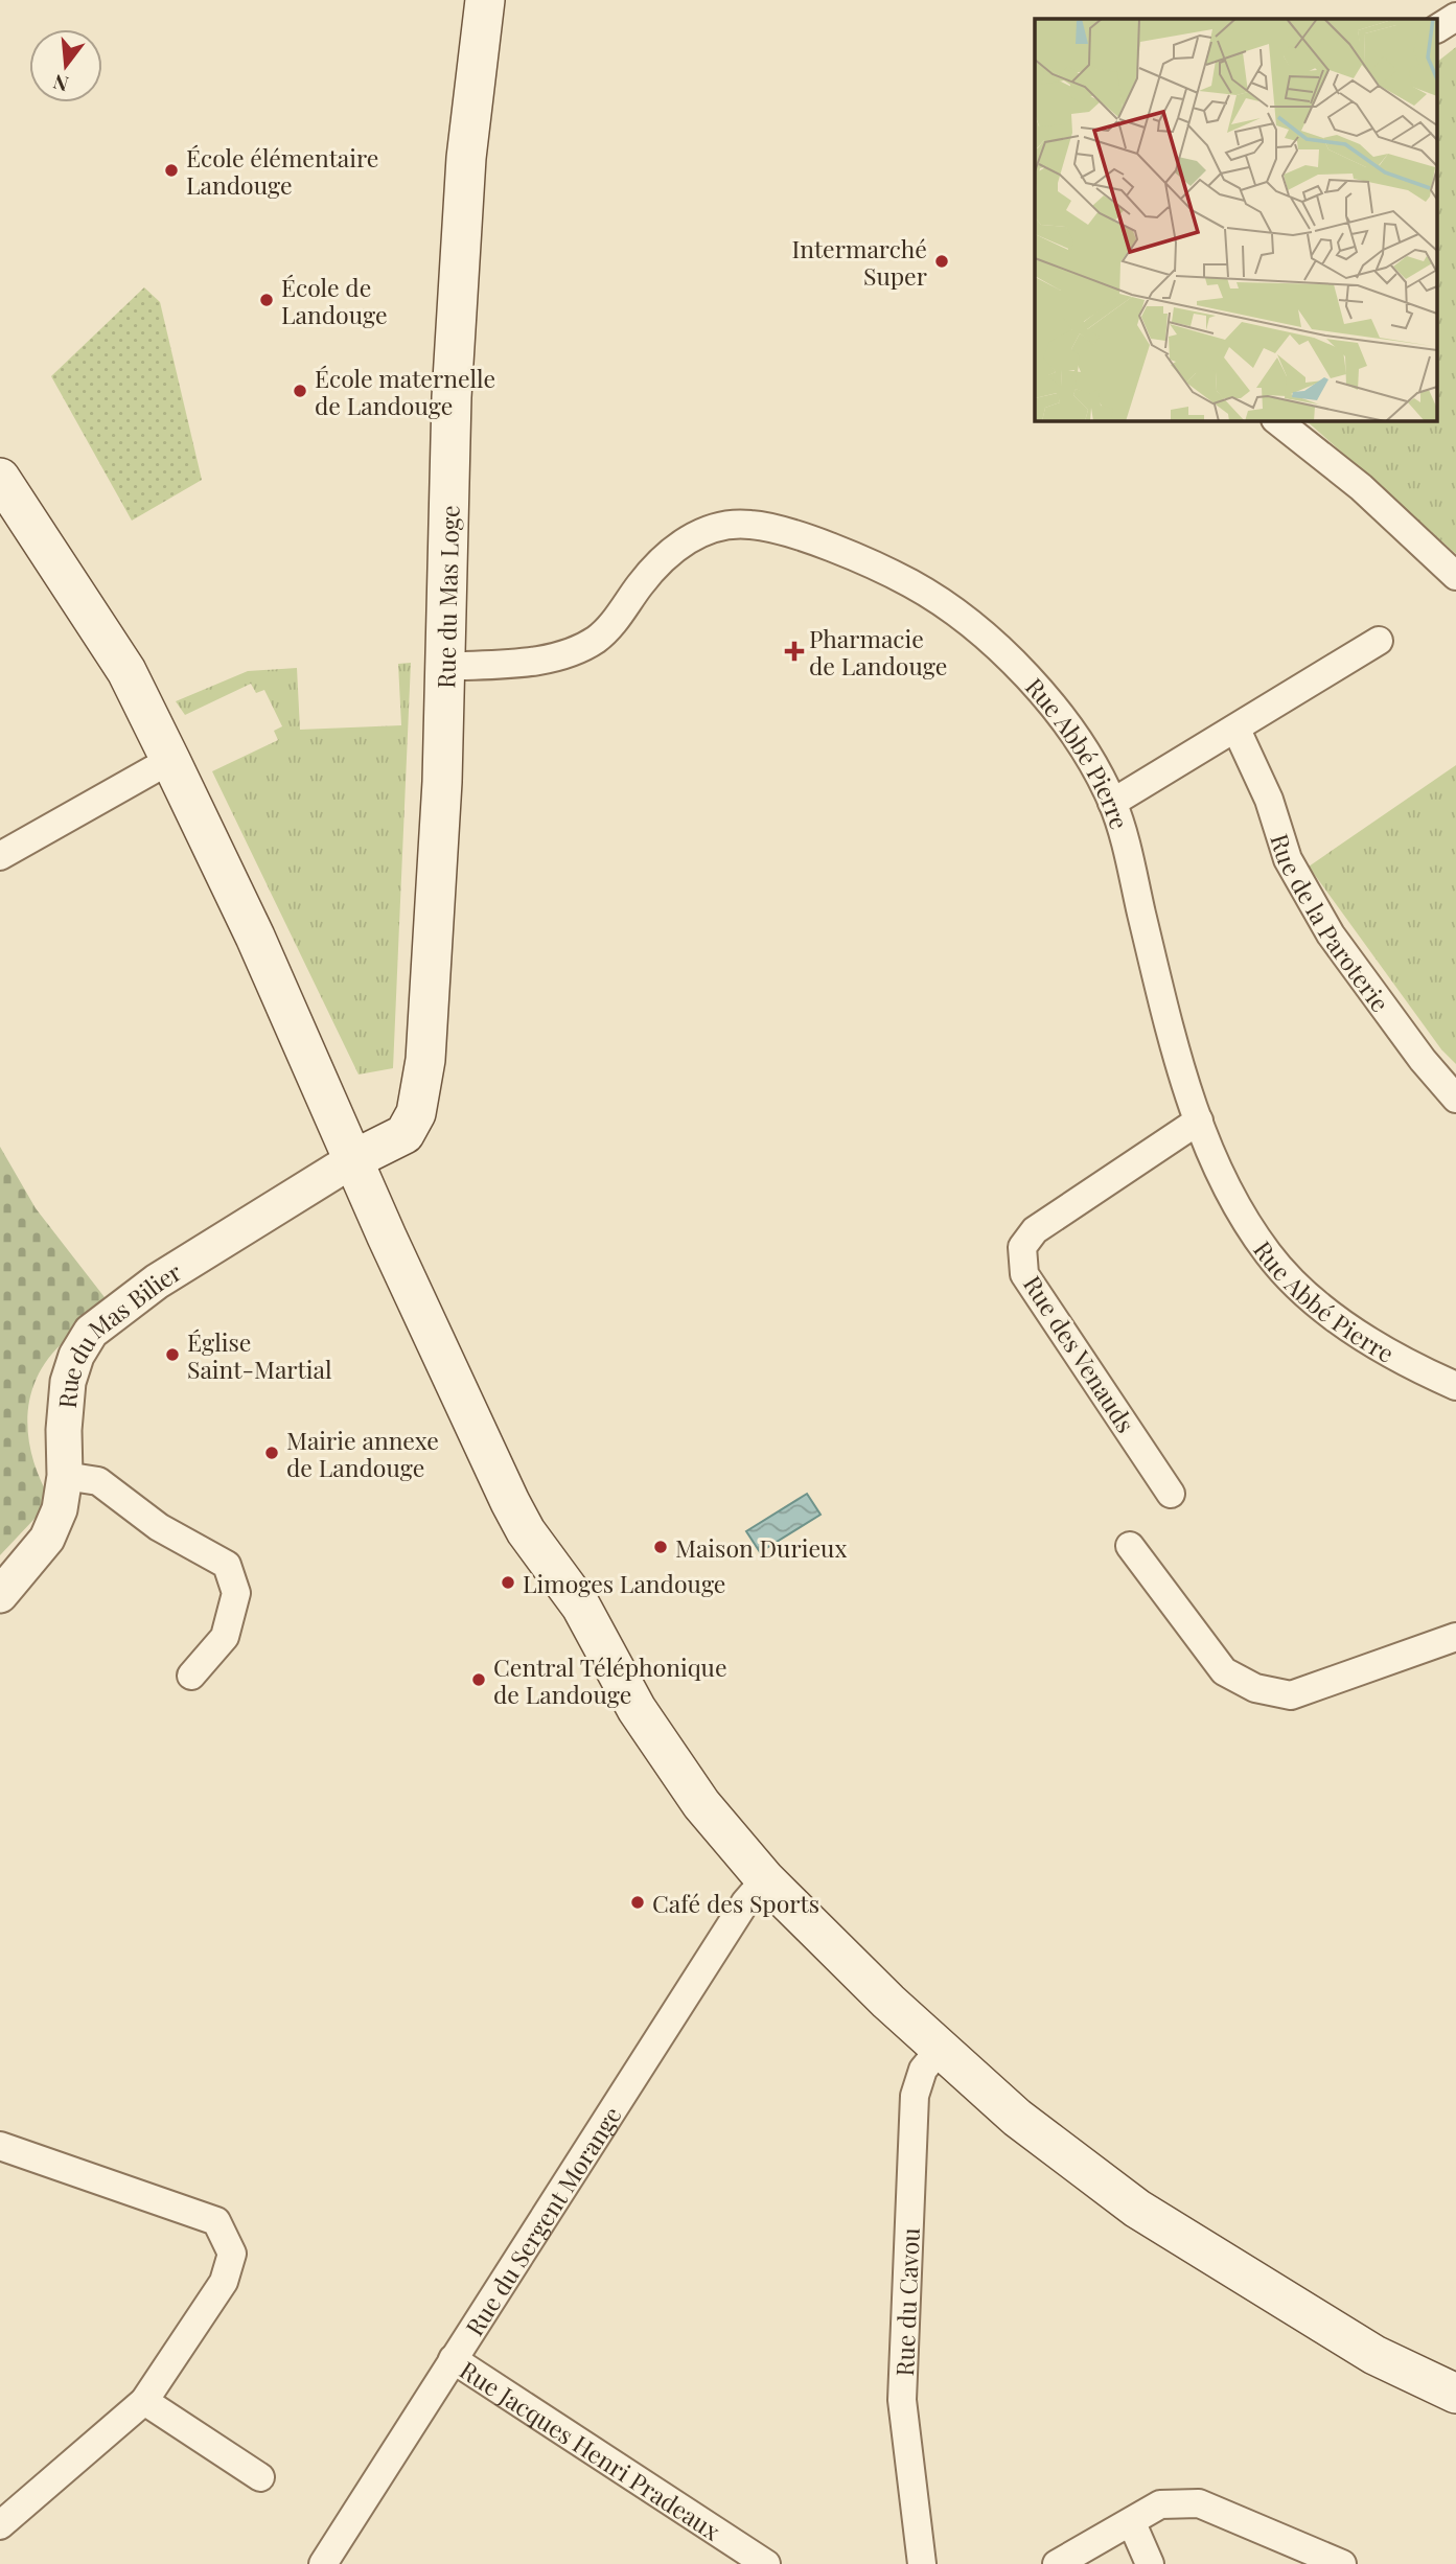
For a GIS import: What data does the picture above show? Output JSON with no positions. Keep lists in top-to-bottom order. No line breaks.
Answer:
{"streets":{"main road":["Rue du Mas Loge"],"street":["Rue Abbé Pierre","Rue de la Paroterie","Rue du Mas Bilier","Rue des Venauds","Rue du Sergent Morange","Rue du Cavou","Rue Jacques Henri Pradeaux"]},"crossings":[["Rue du Mas Loge","Rue Abbé Pierre"],["Rue du Mas Loge","Rue du Mas Bilier"],["Rue Abbé Pierre","Rue des Venauds"],["Rue du Sergent Morange","Rue Jacques Henri Pradeaux"]],"places":{"other":["École élémentaire Landouge","Intermarché Super","École de Landouge","École maternelle de Landouge","Église Saint-Martial","Mairie annexe de Landouge","Maison Durieux","Limoges Landouge","Central Téléphonique de Landouge","Café des Sports"],"health":["Pharmacie de Landouge"]},"north":"bottom"}
